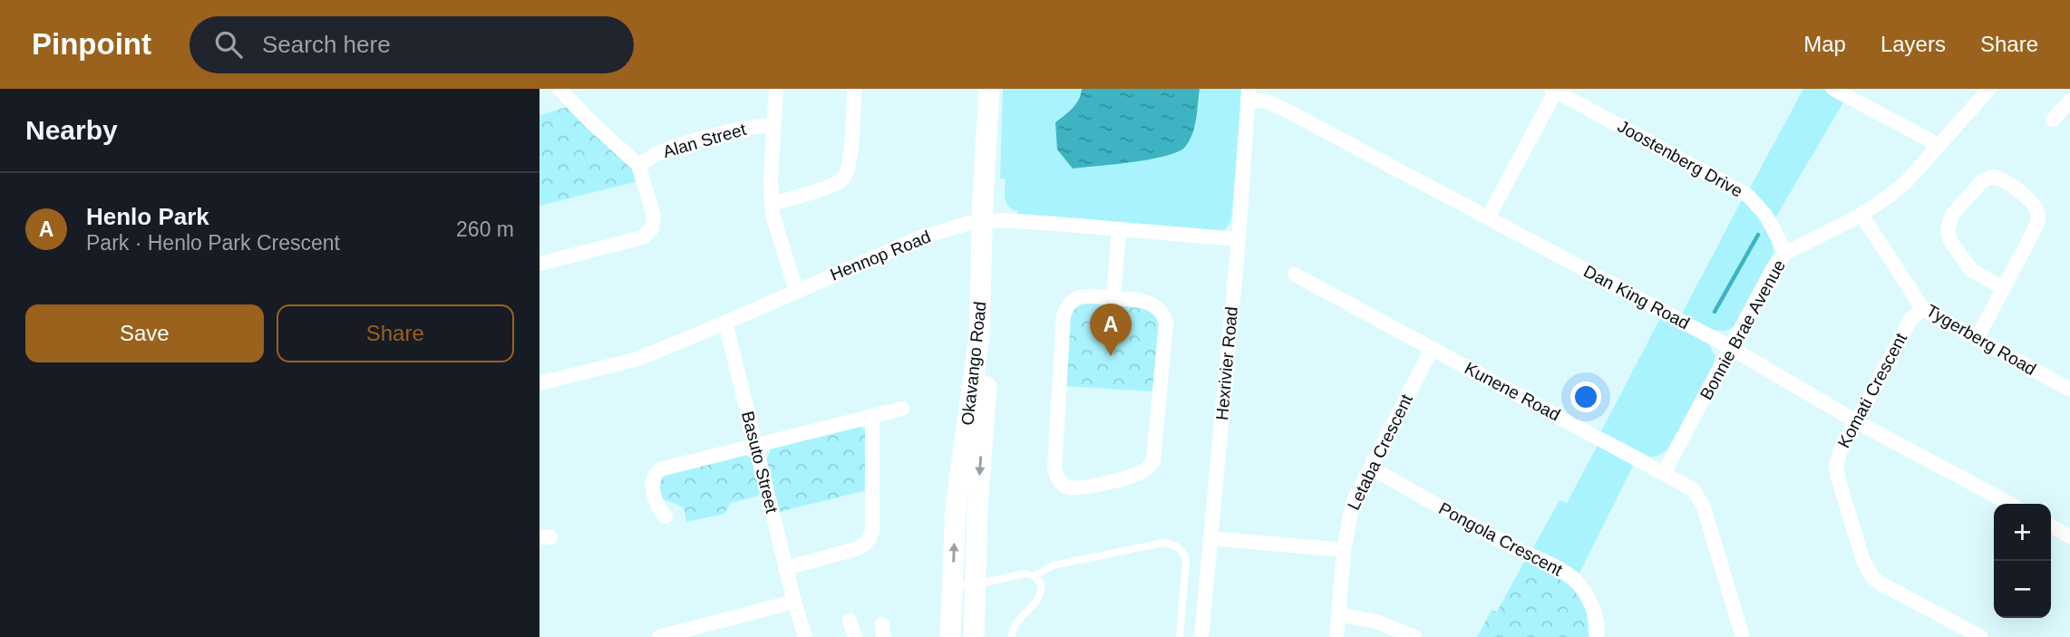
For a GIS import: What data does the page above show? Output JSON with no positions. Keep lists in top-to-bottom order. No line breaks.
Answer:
{"streets":{"main road":["Okavango Road"],"street":["Alan Street","Joostenberg Drive","Hennop Road","Dan King Road","Bonnie Brae Avenue","Tygerberg Road","Hexrivier Road","Komati Crescent","Kunene Road","Letaba Crescent","Basuto Street","Pongola Crescent"]},"crossings":[["Joostenberg Drive","Bonnie Brae Avenue"],["Hennop Road","Okavango Road"],["Hennop Road","Hexrivier Road"],["Hennop Road","Basuto Street"],["Dan King Road","Bonnie Brae Avenue"],["Dan King Road","Hexrivier Road"],["Dan King Road","Komati Crescent"],["Bonnie Brae Avenue","Tygerberg Road"],["Bonnie Brae Avenue","Kunene Road"],["Tygerberg Road","Komati Crescent"],["Kunene Road","Letaba Crescent"],["Letaba Crescent","Pongola Crescent"]],"page":{"header":"Pinpoint","search":"Search here","nav":["Map","Layers","Share"],"heading":"Nearby","list":[{"mark":"A","name":"Henlo Park","note":"Park · Henlo Park Crescent","value":"260 m"}],"buttons":["Save","Share"],"pins":"A","map_buttons":["+","−"]}}
